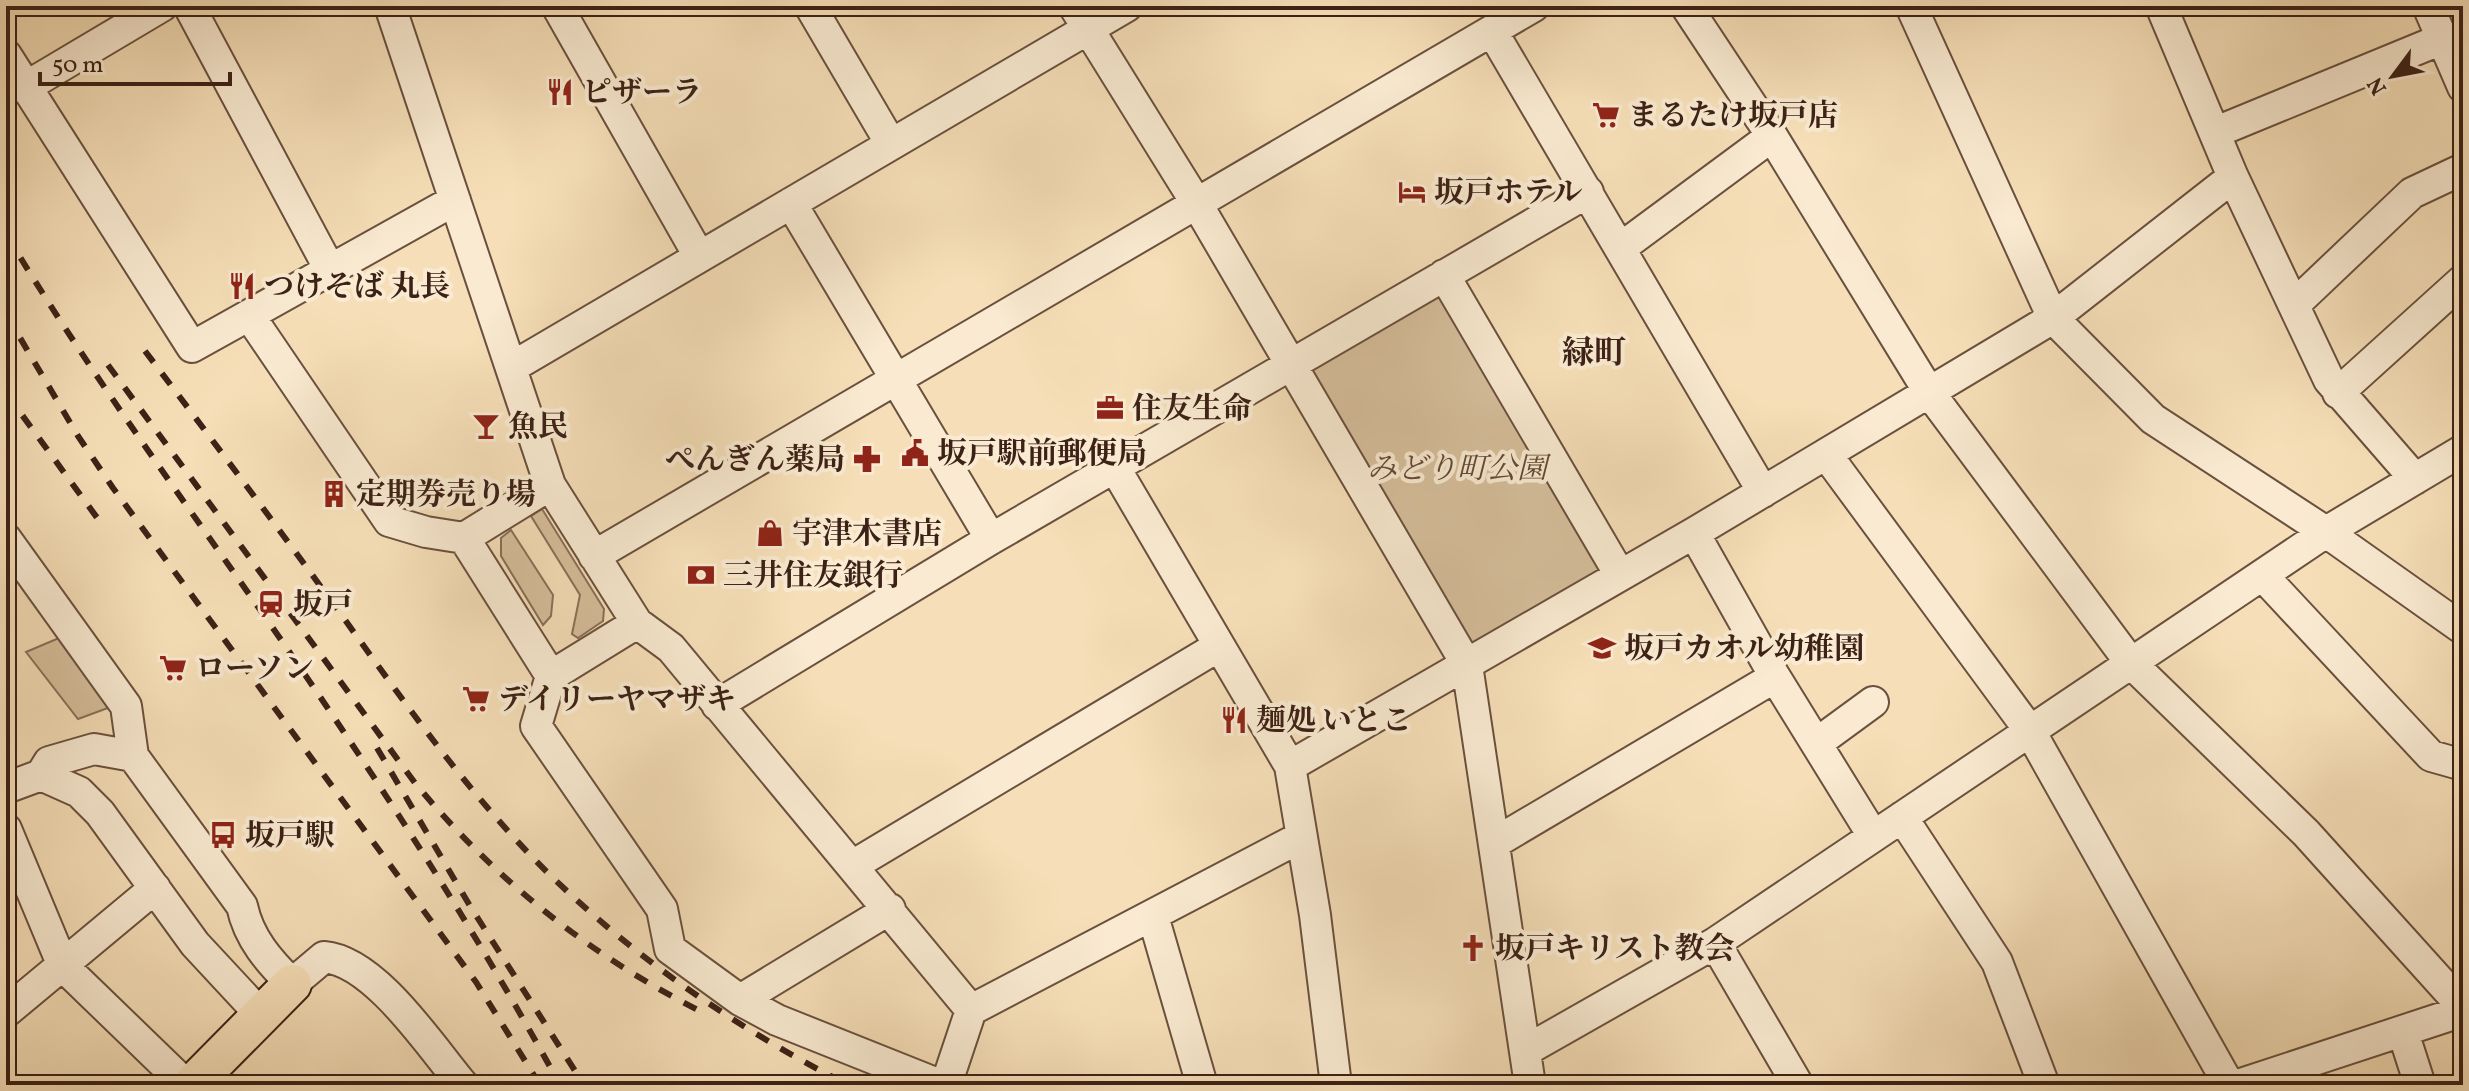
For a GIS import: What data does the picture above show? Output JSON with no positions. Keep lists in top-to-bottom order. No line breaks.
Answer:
{"districts":["緑町"],"parks":["みどり町公園"],"places":{"restaurant":["ピザーラ","つけそば 丸長","麺処 いとこ"],"supermarket":["まるたけ坂戸店","ローソン","デイリーヤマザキ"],"hotel":["坂戸ホテル"],"office":["住友生命"],"bar":["魚民"],"public building":["坂戸駅前郵便局"],"pharmacy":["ぺんぎん薬局"],"building":["定期券売り場"],"shop":["宇津木書店"],"bank":["三井住友銀行"],"station":["坂戸"],"school or university":["坂戸カオル幼稚園"],"bus stop":["坂戸駅"],"church":["坂戸キリスト教会"]},"scale_bar":"50 m","north":"bottom left"}
